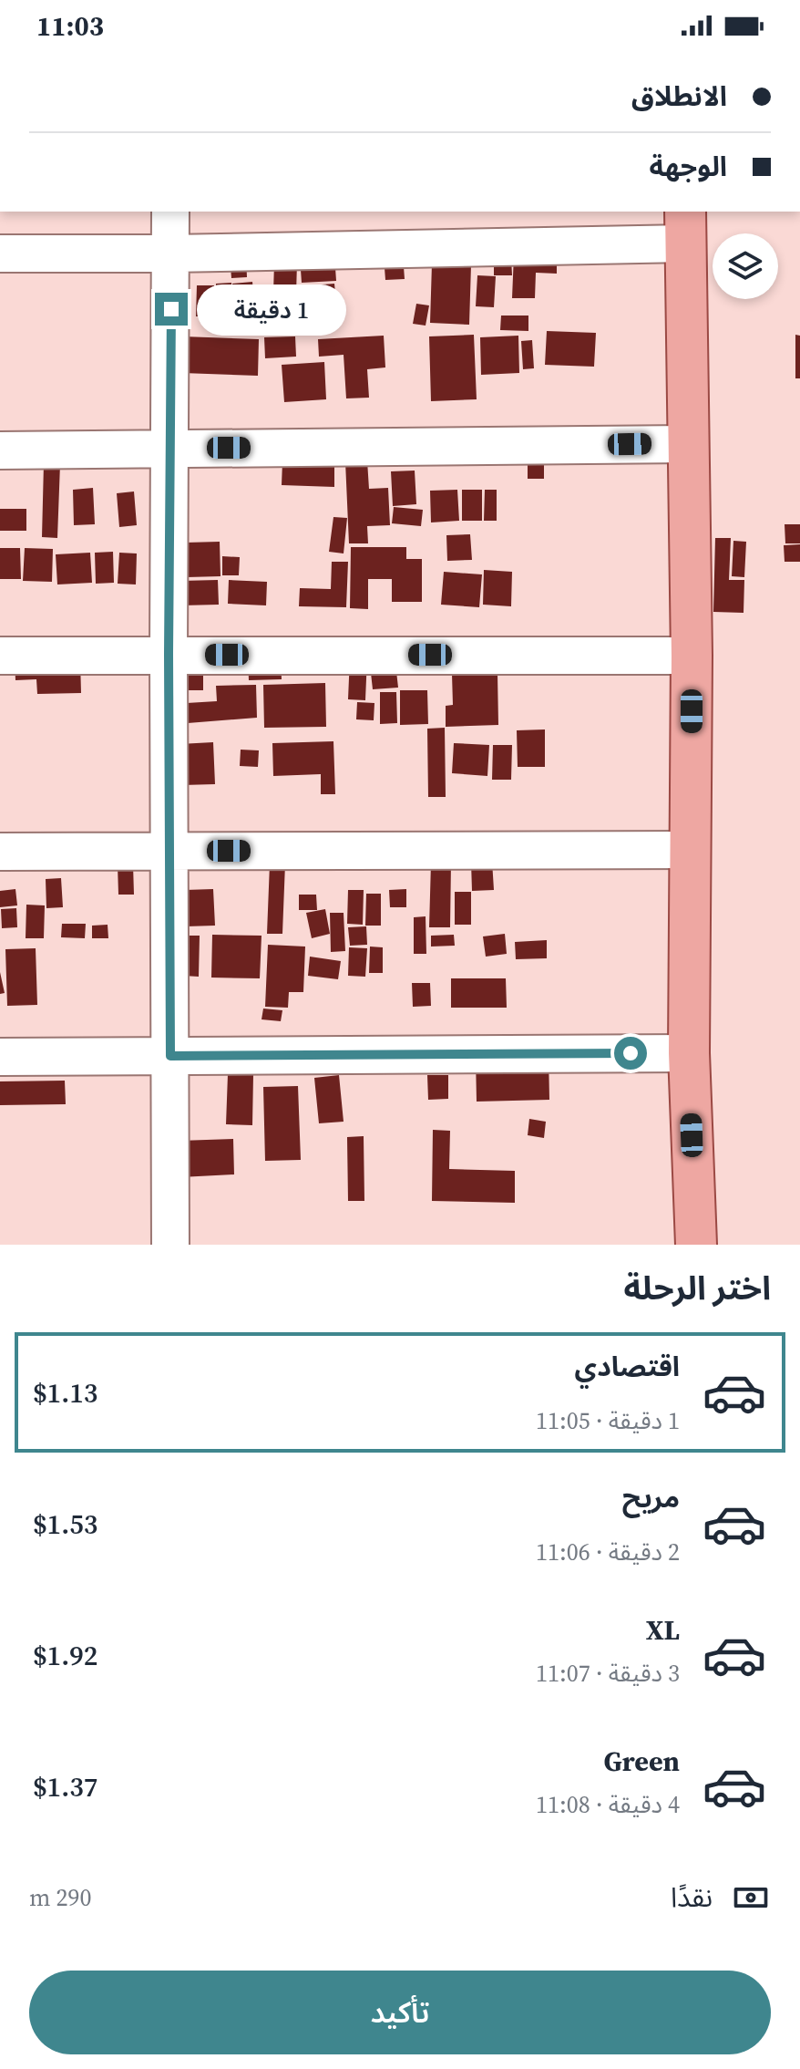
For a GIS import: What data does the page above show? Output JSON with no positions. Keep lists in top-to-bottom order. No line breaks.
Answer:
{"page":{"status":"11:03","banner":["الانطلاق","الوجهة"],"bubble":"1 دقيقة","heading":"اختر الرحلة","list":[{"name":"اقتصادي","note":"1 دقيقة · 11:05","value":"$1.13"},{"name":"مريح","note":"2 دقيقة · 11:06","value":"$1.53"},{"name":"XL","note":"3 دقيقة · 11:07","value":"$1.92"},{"name":"Green","note":"4 دقيقة · 11:08","value":"$1.37"}],"pay":["نقدًا","290 m"],"buttons":"تأكيد"}}
